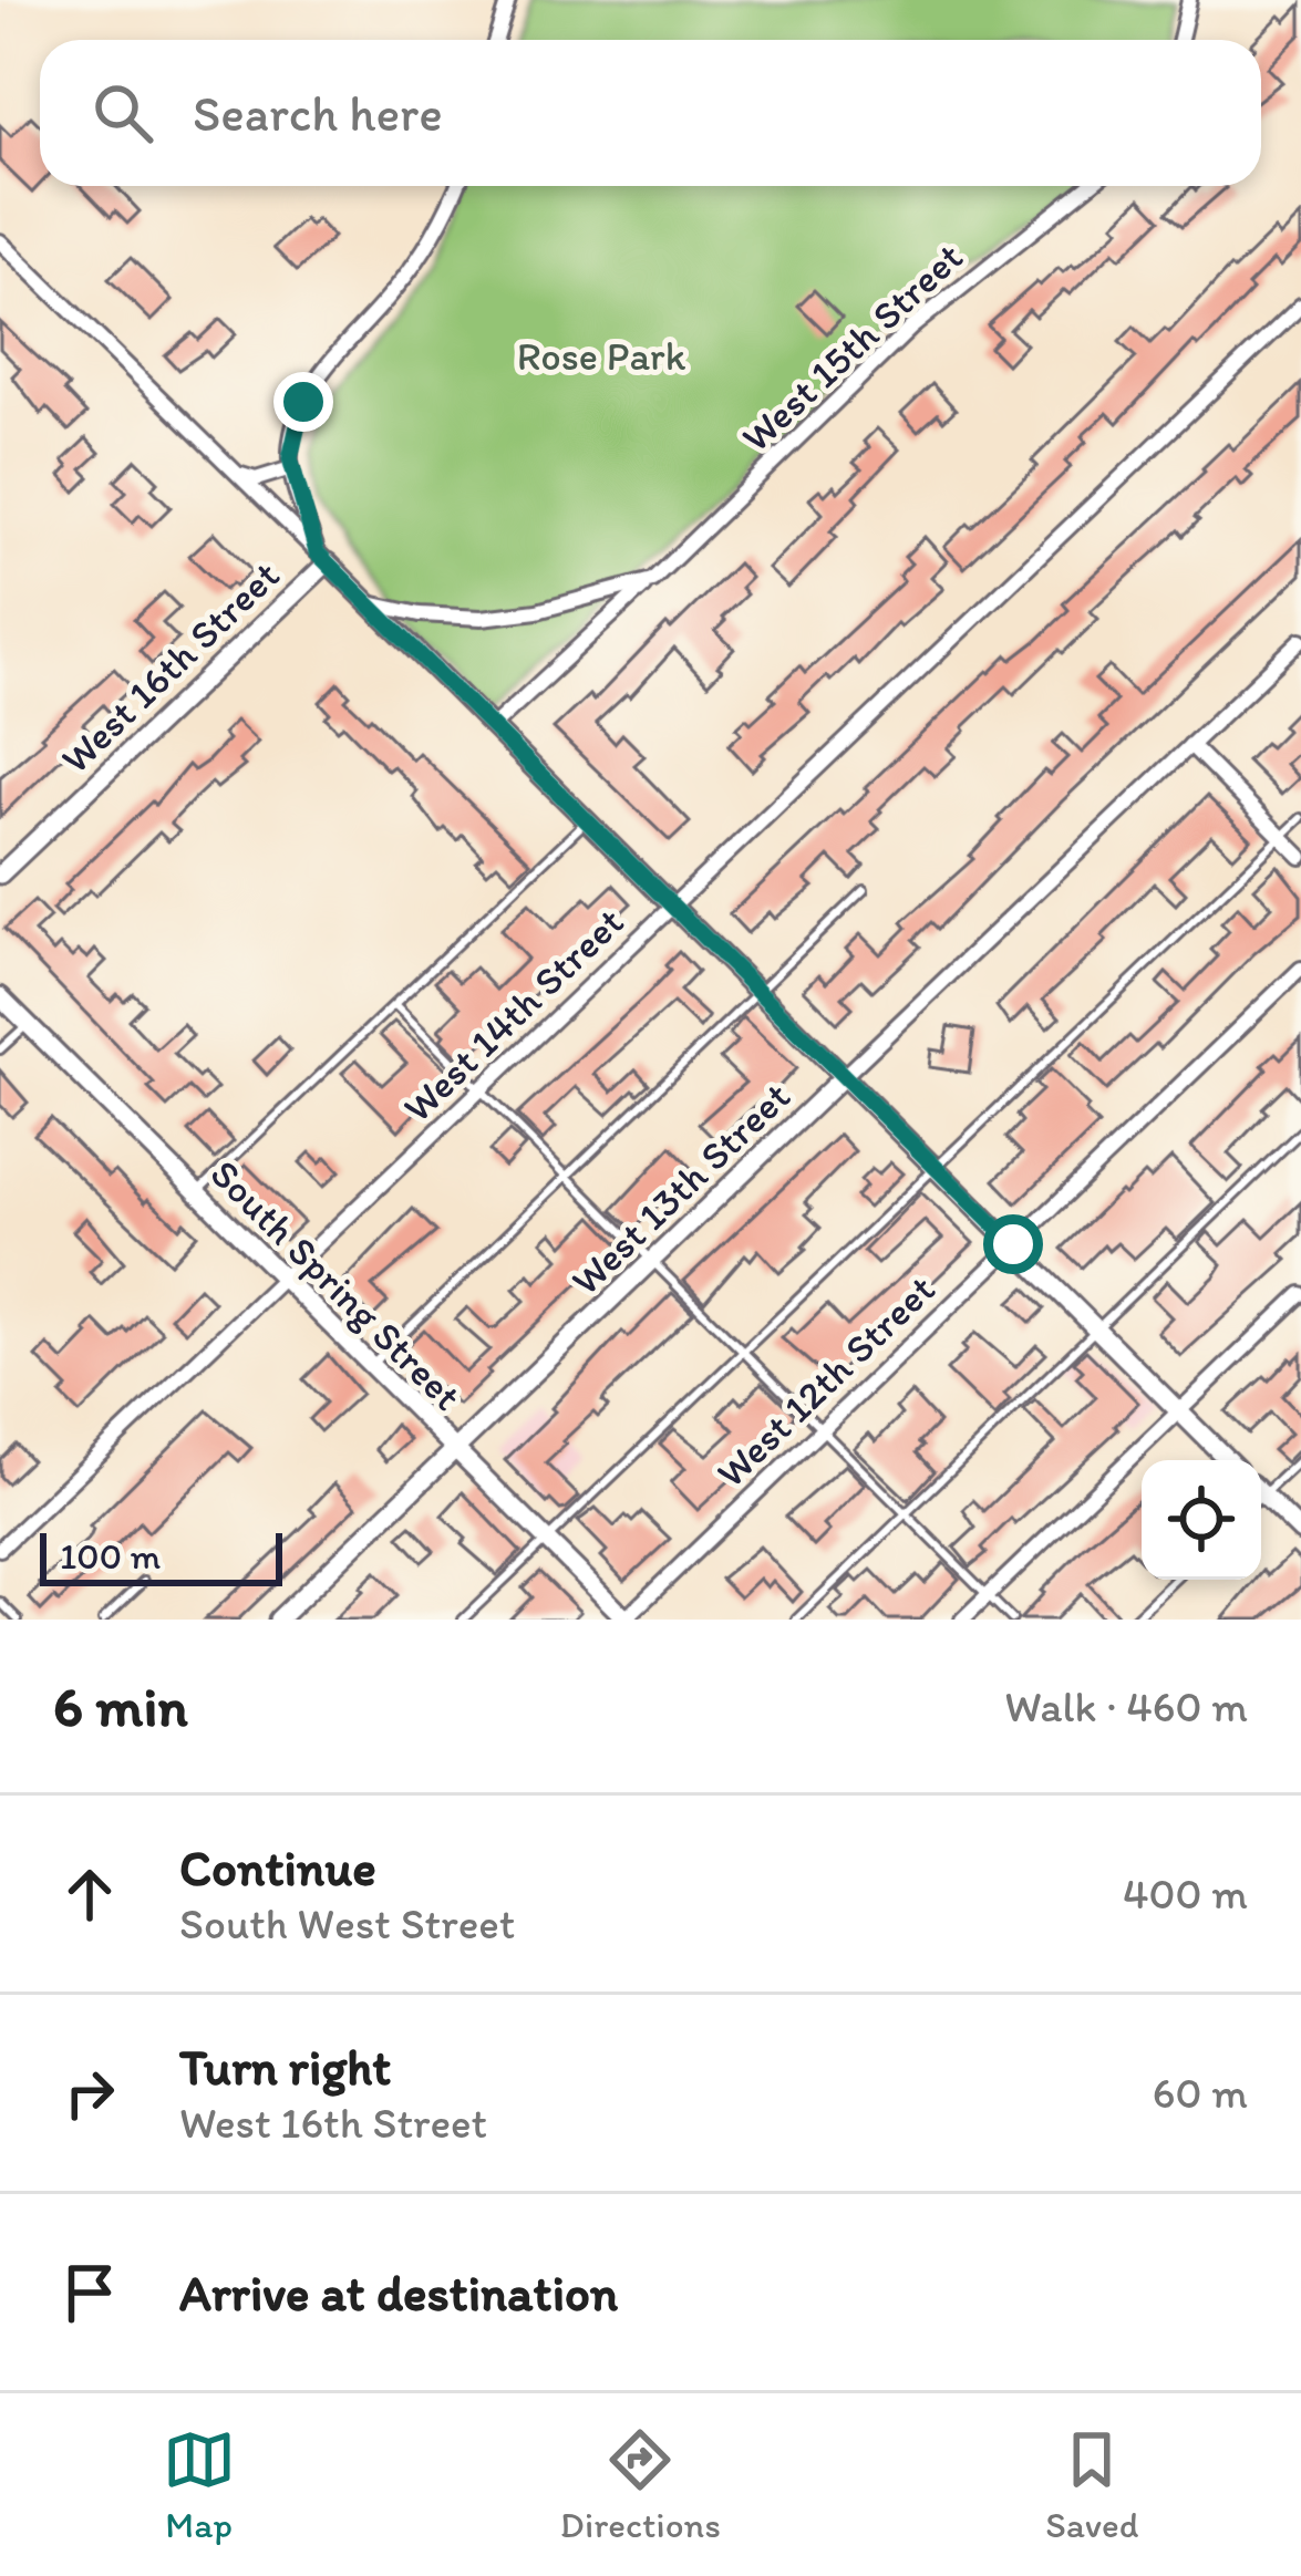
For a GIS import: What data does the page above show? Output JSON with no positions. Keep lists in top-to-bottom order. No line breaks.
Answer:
{"streets":{"street":["West 15th Street","West 16th Street","West 14th Street","West 13th Street","South Spring Street","West 12th Street"]},"crossings":[["West 14th Street","South Spring Street"],["West 13th Street","South Spring Street"],["South Spring Street","West 12th Street"]],"parks":["Rose Park"],"scale_bar":"100 m","page":{"search":"Search here","scale":"100 m","heading":["6 min","Walk · 460 m"],"list":[["Continue","South West Street","400 m"],["Turn right","West 16th Street","60 m"],"Arrive at destination"],"nav":["Map","Directions","Saved"]}}
